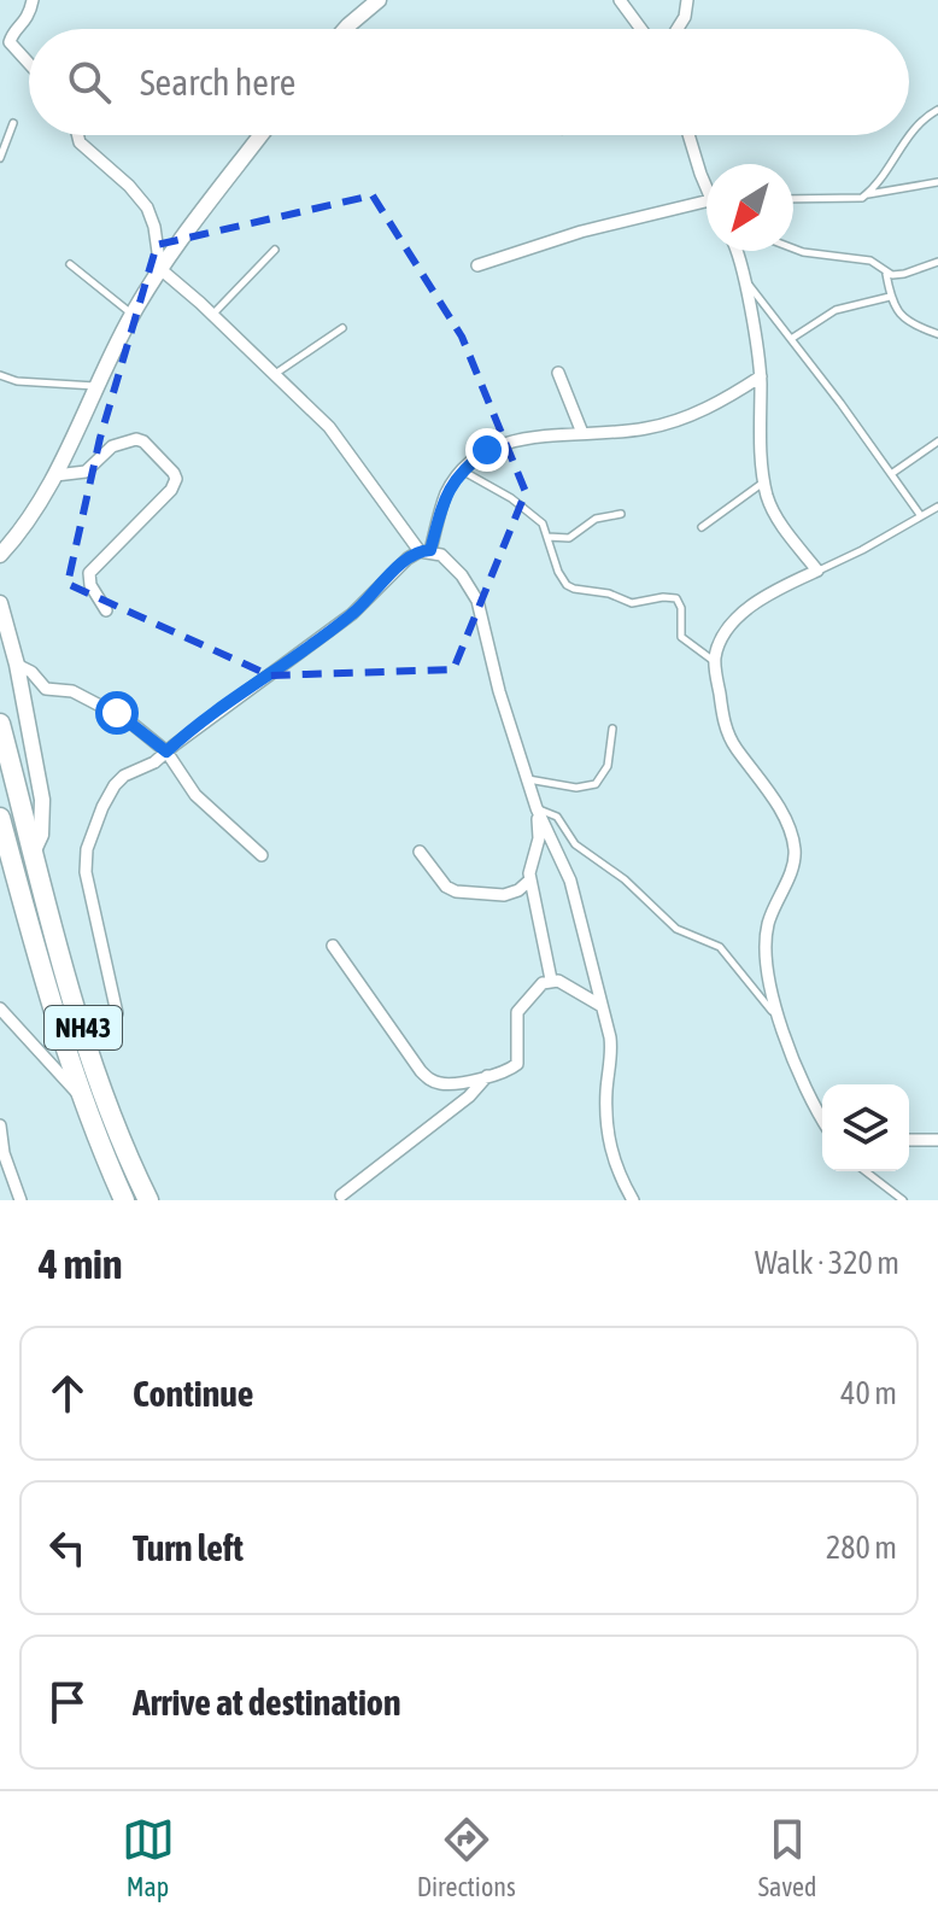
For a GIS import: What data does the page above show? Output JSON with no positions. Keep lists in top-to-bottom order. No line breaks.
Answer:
{"streets":{"highway":["NH43"]},"north":"bottom left","page":{"search":"Search here","heading":["4 min","Walk · 320 m"],"list":[["Continue","40 m"],["Turn left","280 m"],"Arrive at destination"],"nav":["Map","Directions","Saved"]}}
